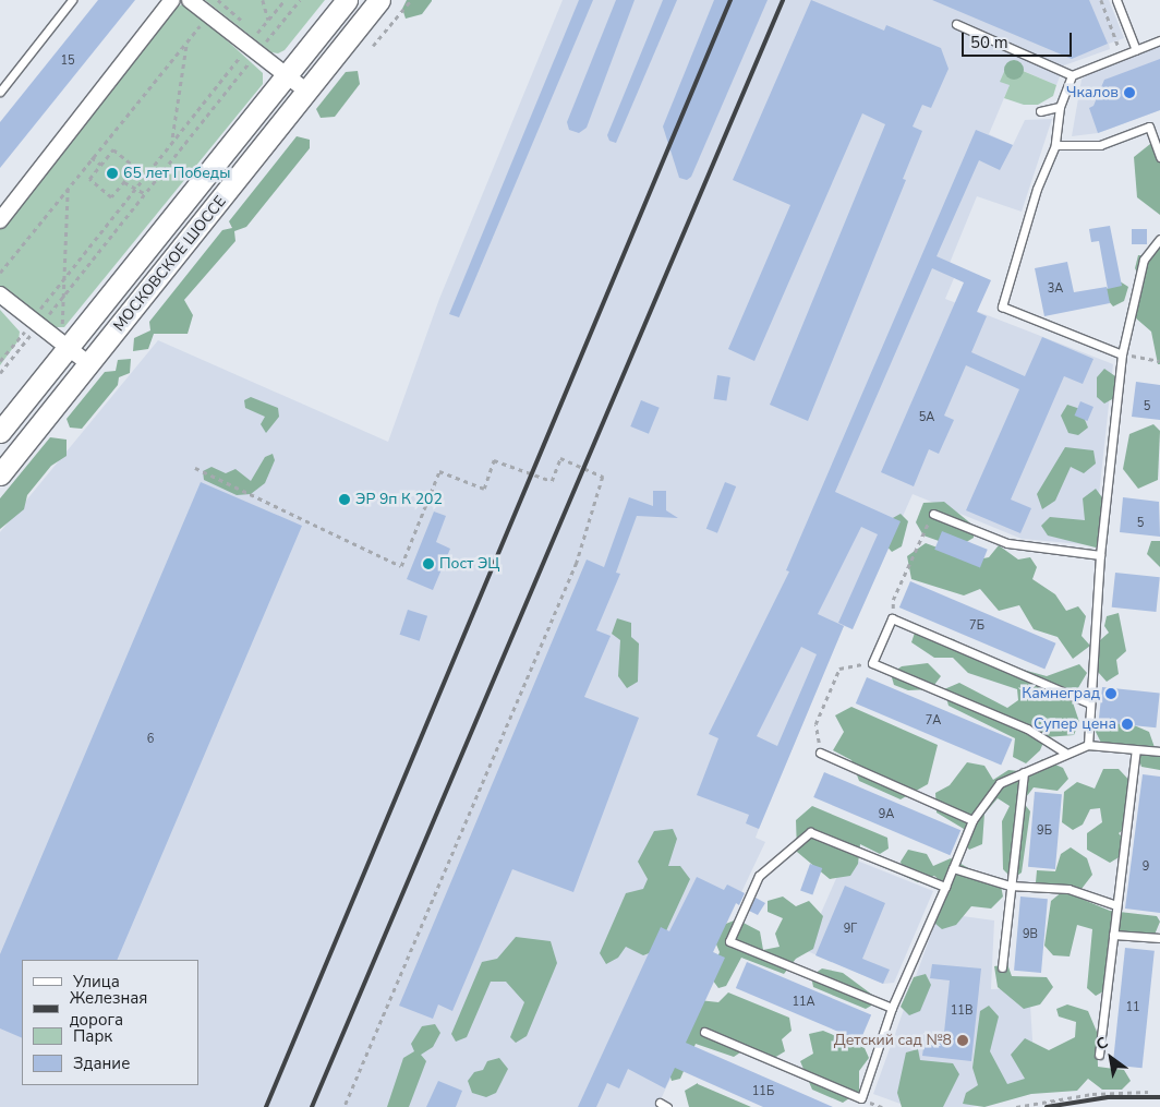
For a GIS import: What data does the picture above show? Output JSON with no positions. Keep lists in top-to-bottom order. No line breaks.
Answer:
{"streets":{"main road":["МОСКОВСКОЕ ШОССЕ"]},"places":["Чкалов","65 лет Победы","ЭР 9п К 202","Пост ЭЦ","Камнеград","Супер цена","Детский сад №8"],"house_numbers":["15","3А","5","5А","5","7Б","7А","6","9А","9Б","9","9Г","9В","11А","11","11В","11Б"],"legend":["Улица","Железная дорога","Парк","Здание"],"scale_bar":"50 m","north":"top left"}
